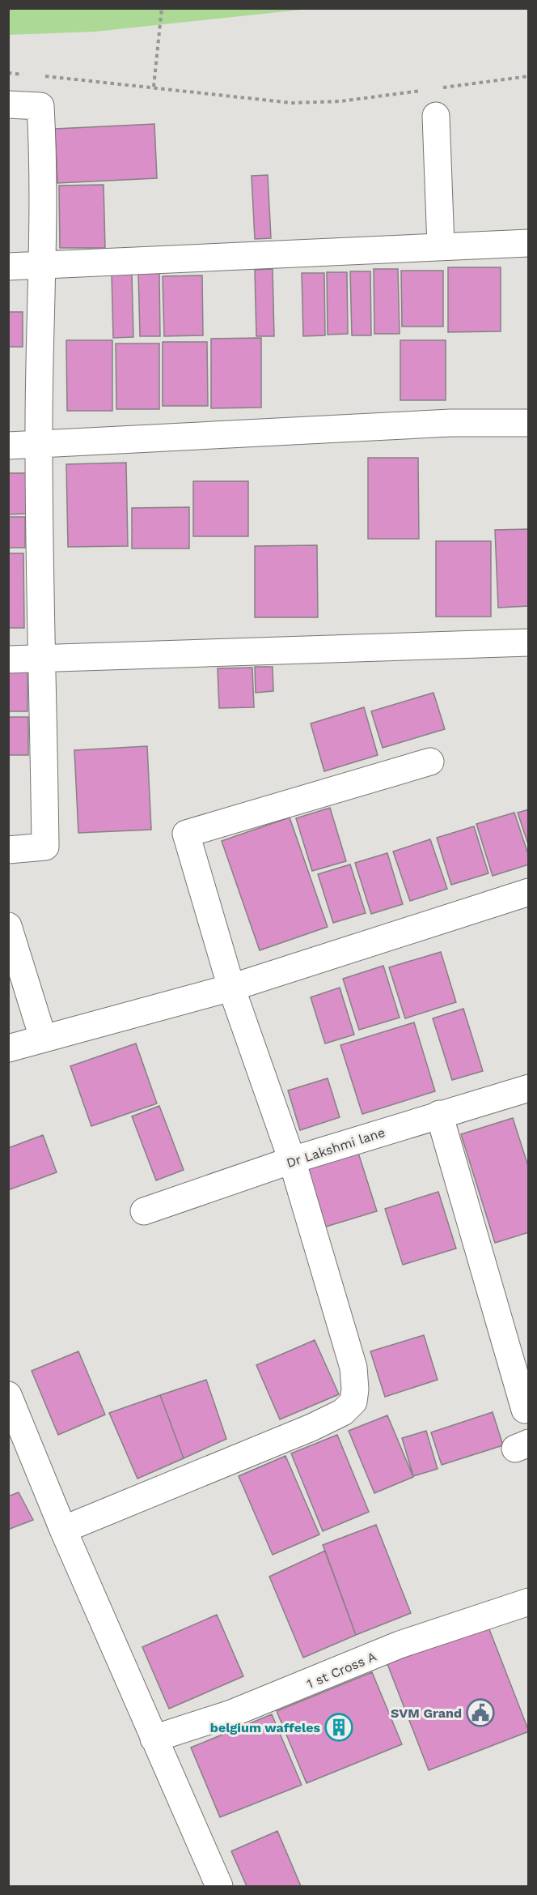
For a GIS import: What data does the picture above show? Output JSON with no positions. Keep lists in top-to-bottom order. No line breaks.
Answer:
{"streets":{"street":["Dr Lakshmi lane","1 st Cross A"]},"places":{"public building":["SVM Grand"],"building":["belgium waffeles"]}}
